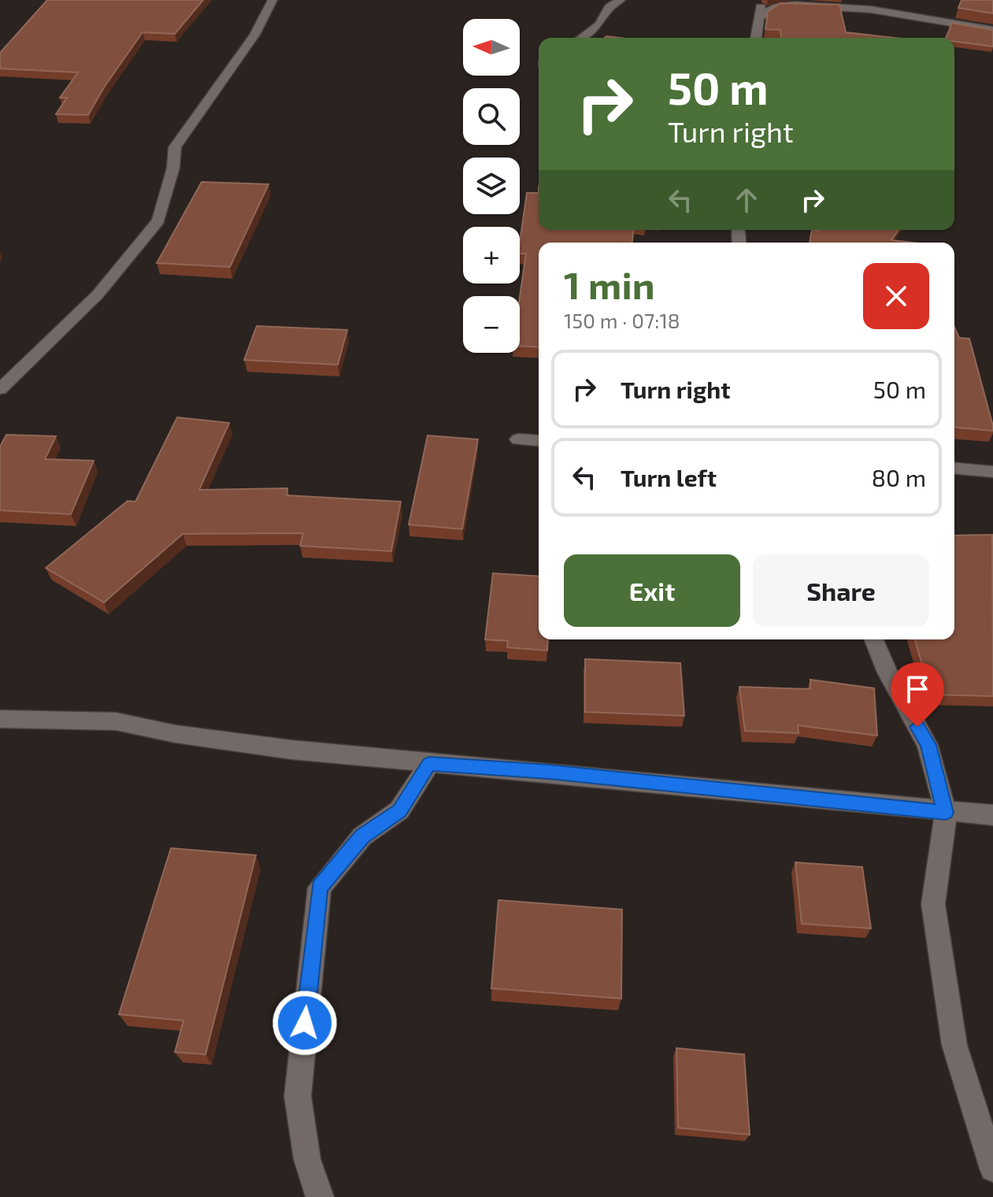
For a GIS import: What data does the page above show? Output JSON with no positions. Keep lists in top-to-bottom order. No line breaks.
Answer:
{"north":"left","page":{"map_buttons":["+","−"],"turn":["50 m","Turn right"],"heading":["1 min","150 m · 07:18"],"list":[{"name":"Turn right","value":"50 m"},{"name":"Turn left","value":"80 m"}],"buttons":["Exit","Share"]}}
